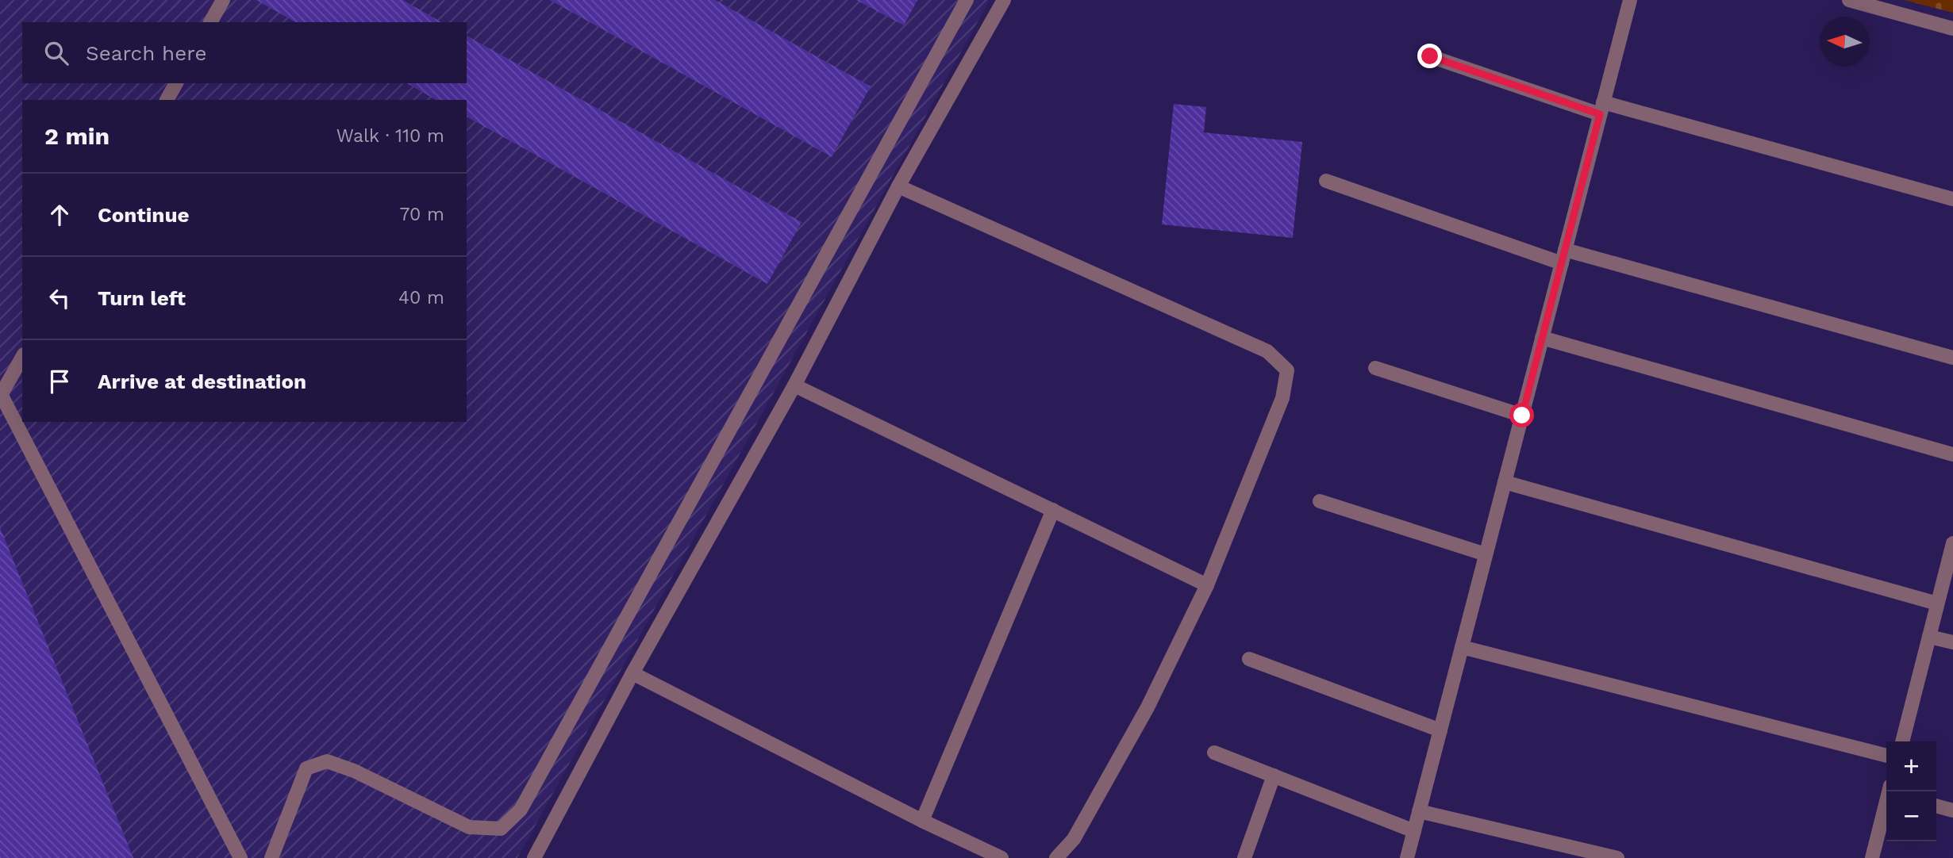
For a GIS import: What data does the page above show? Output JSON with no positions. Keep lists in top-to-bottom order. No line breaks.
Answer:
{"north":"left","page":{"search":"Search here","heading":["2 min","Walk · 110 m"],"list":[["Continue","70 m"],["Turn left","40 m"],"Arrive at destination"],"map_buttons":["+","−"]}}
